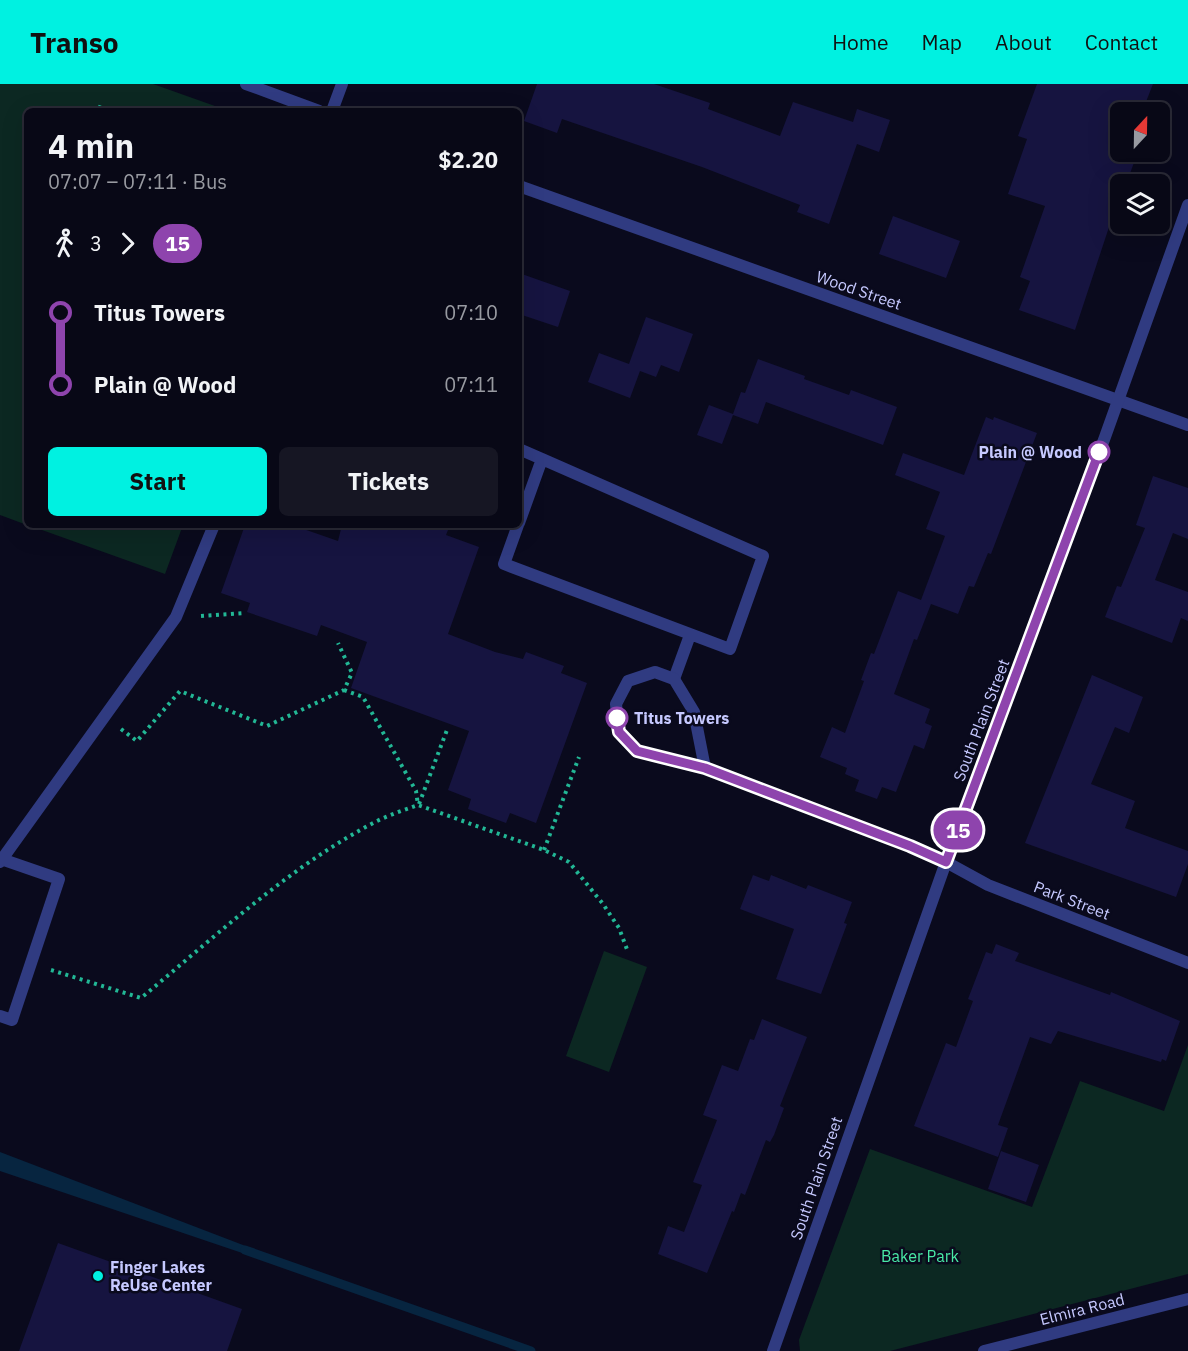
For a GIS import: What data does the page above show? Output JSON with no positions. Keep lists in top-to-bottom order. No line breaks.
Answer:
{"streets":{"street":["Wood Street","South Plain Street","Park Street","Elmira Road"]},"crossings":[["Wood Street","South Plain Street"],["South Plain Street","Park Street"]],"parks":["Baker Park"],"places":["Plain @ Wood","Titus Towers","Finger Lakes ReUse Center"],"lines":["bus line 15"],"north":"top","page":{"header":"Transo","nav":["Home","Map","About","Contact"],"on_map":"15","heading":["4 min","07:07 – 07:11 · Bus","$2.20"],"legs":["3","15"],"list":[{"name":"Titus Towers","value":"07:10"},{"name":"Plain @ Wood","value":"07:11"}],"buttons":["Start","Tickets"]}}
